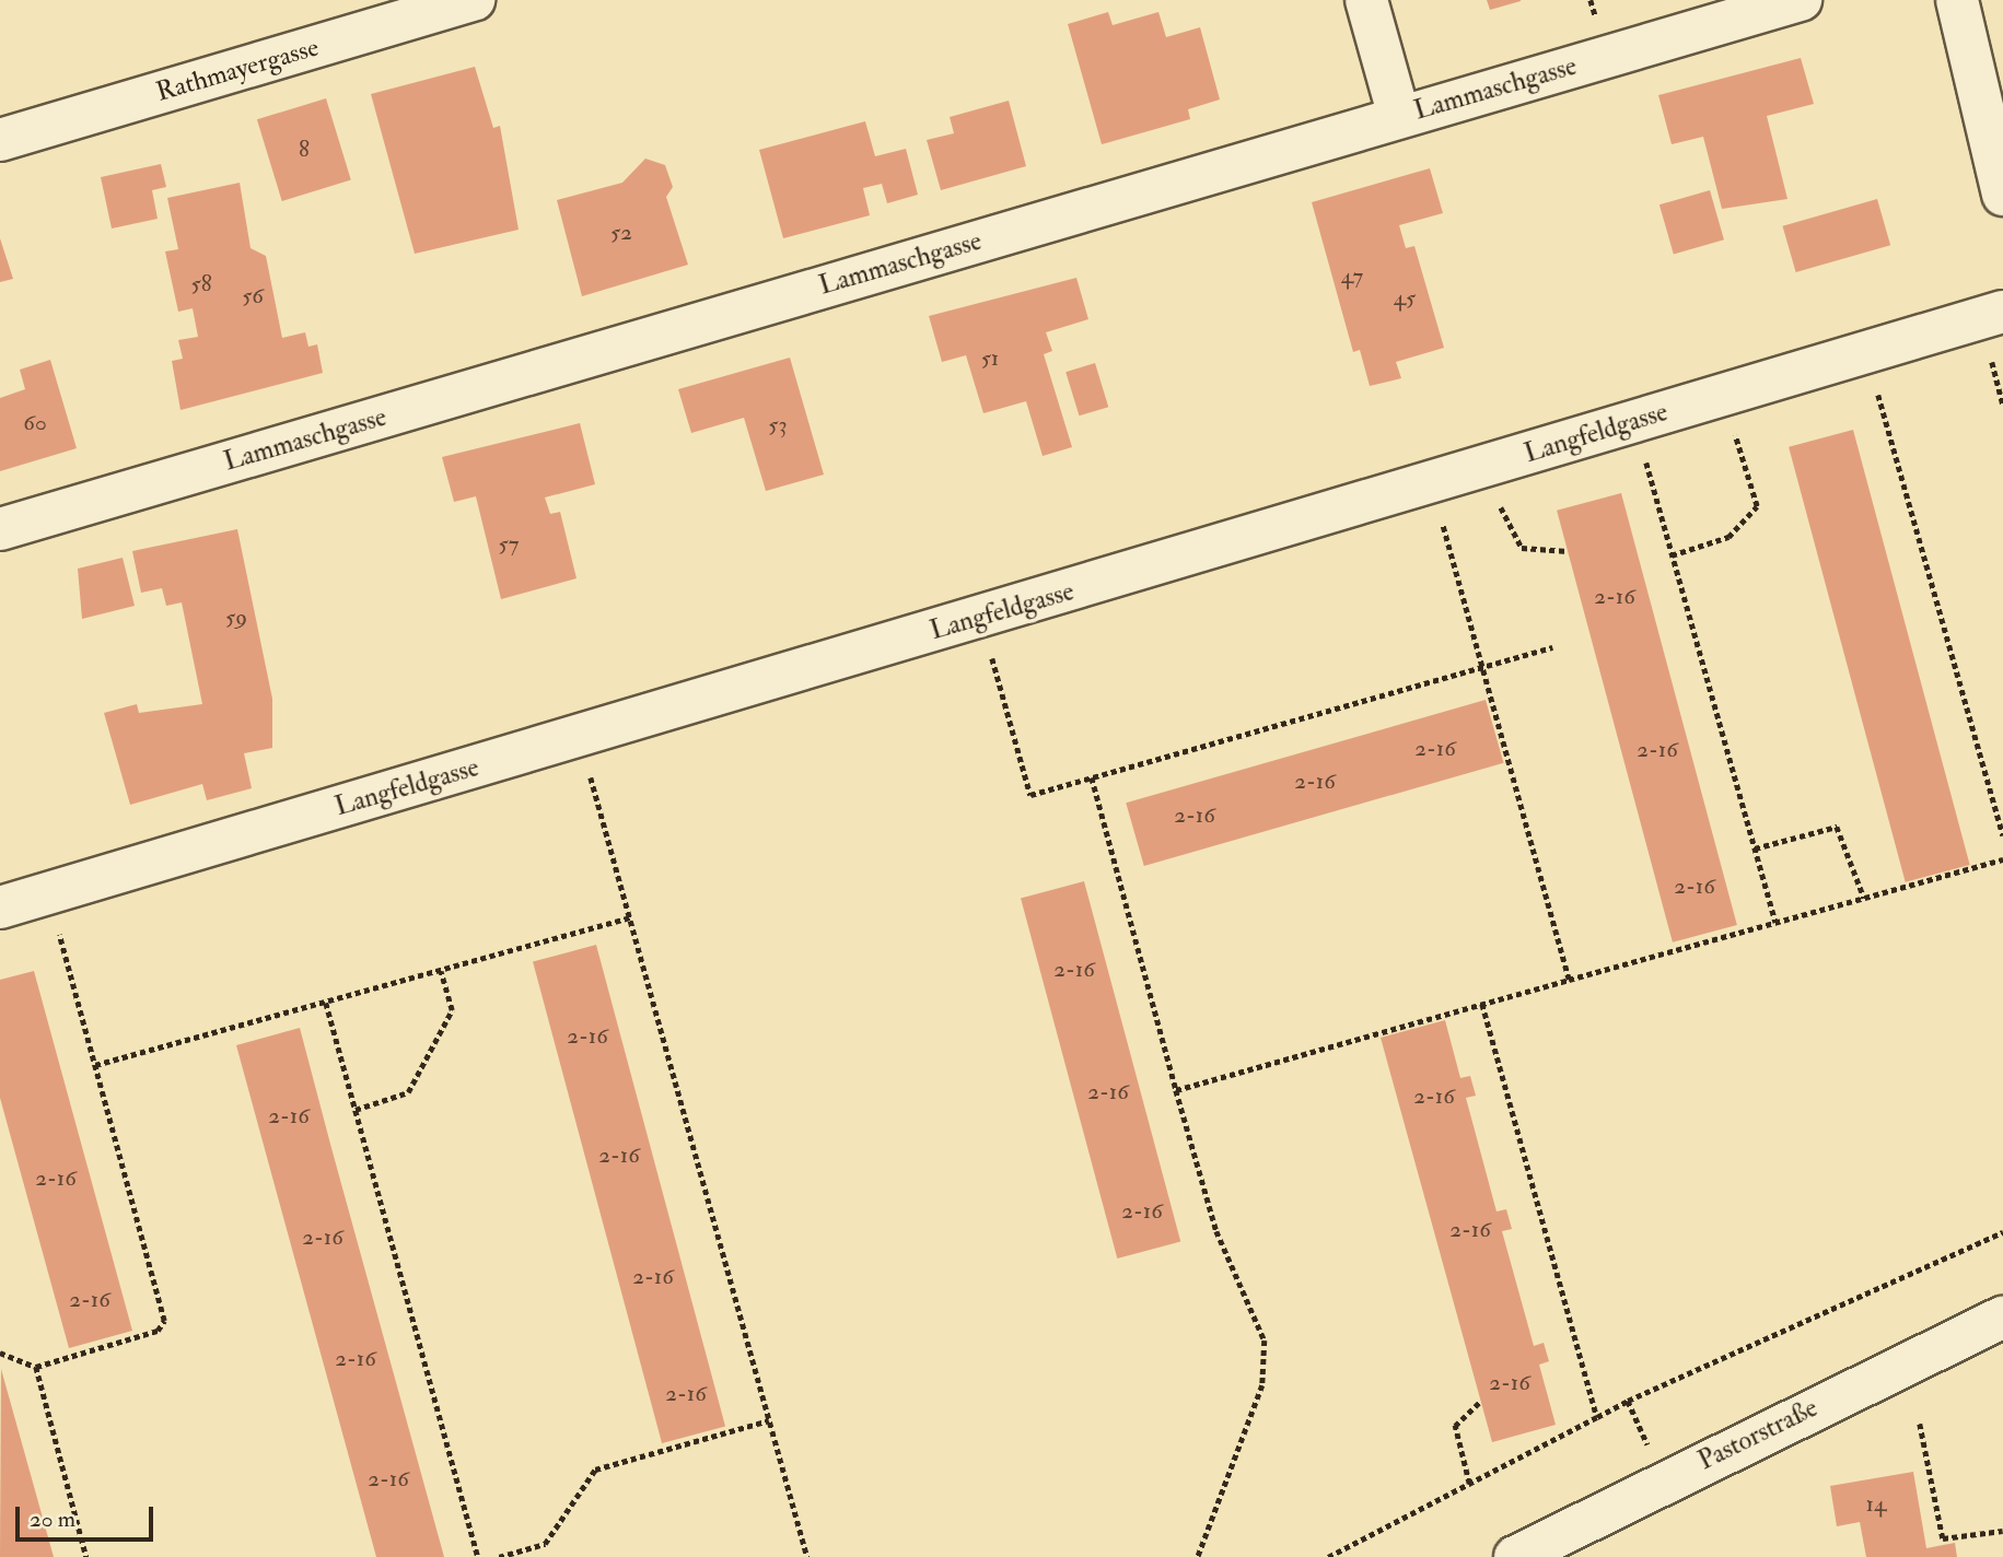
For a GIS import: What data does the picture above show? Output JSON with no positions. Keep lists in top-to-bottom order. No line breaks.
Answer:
{"streets":{"street":["Rathmayergasse","Lammaschgasse","Langfeldgasse","Pastorstraße"]},"house_numbers":["8","52","47","58","56","45","51","60","53","57","2-16","59","2-16","2-16","2-16","2-16","2-16","2-16","2-16","2-16","2-16","2-16","2-16","2-16","2-16","2-16","2-16","2-16","2-16","2-16","2-16","2-16","2-16","14"],"scale_bar":"20 m"}
